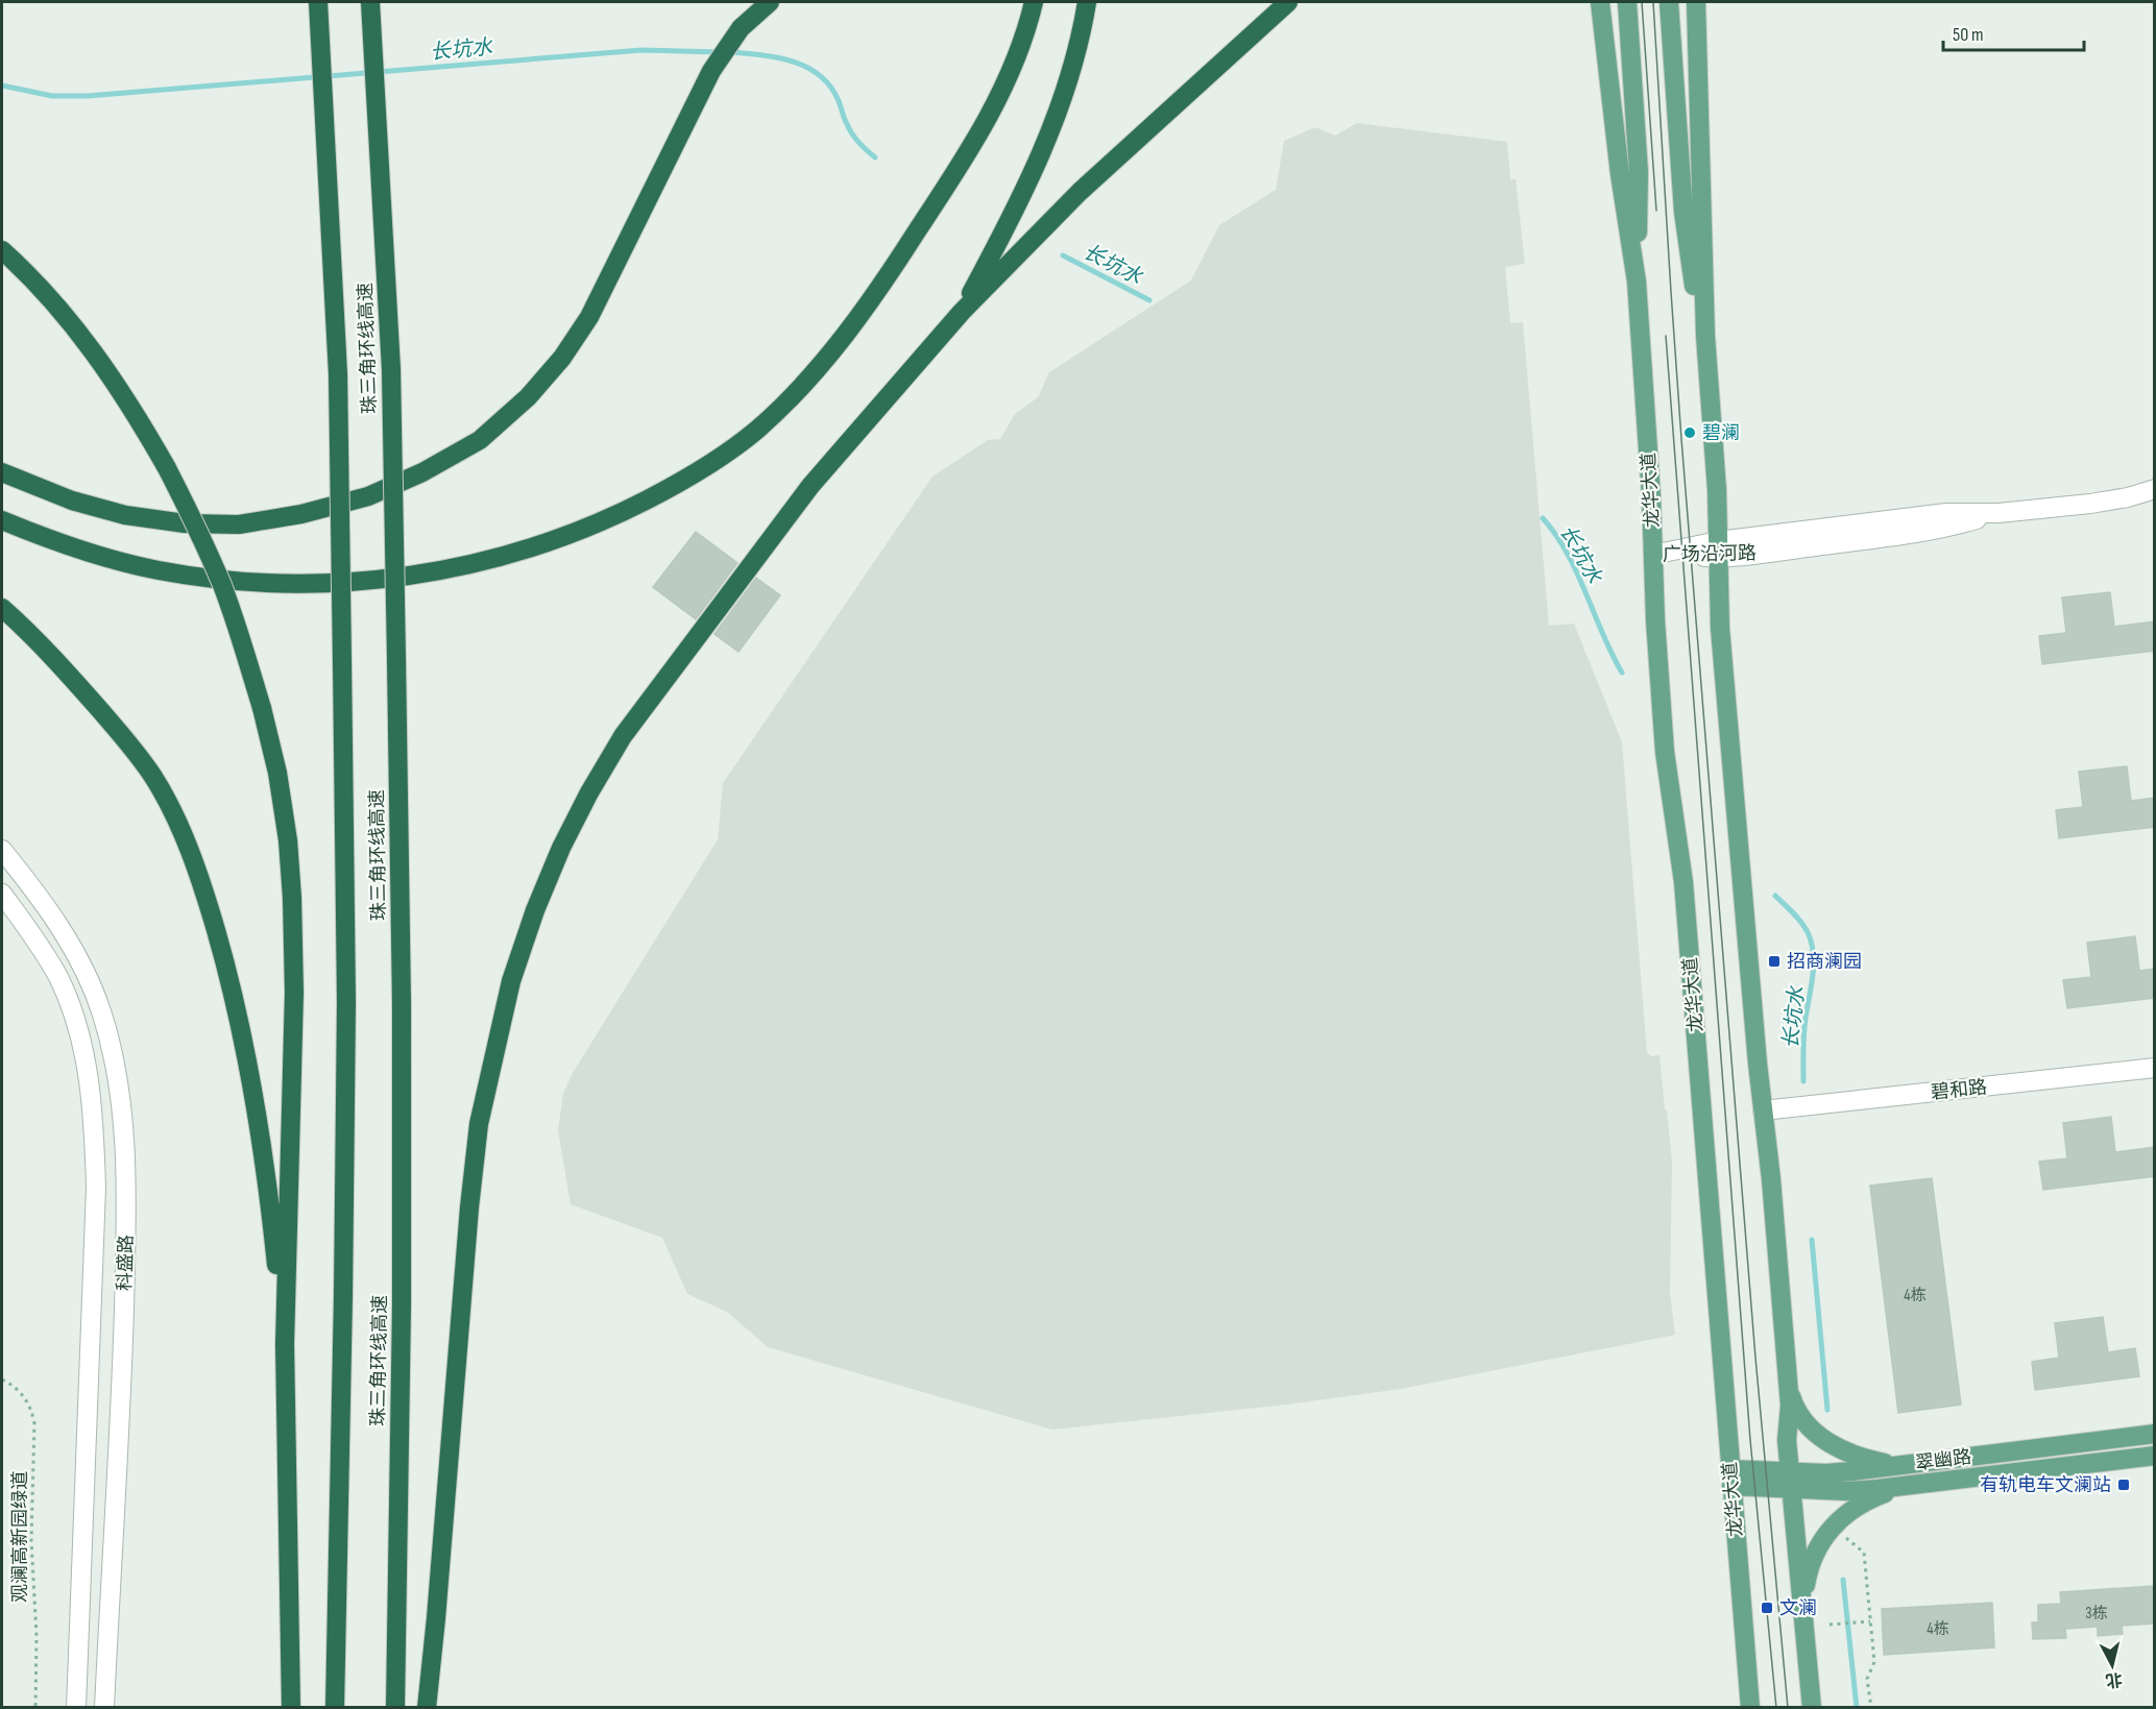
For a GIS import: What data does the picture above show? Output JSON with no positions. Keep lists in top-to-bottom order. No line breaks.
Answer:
{"streets":{"highway":["珠三角环线高速"],"main road":["龙华大道","翠幽路"],"street":["广场沿河路","碧和路","科盛路"],"path":["观澜高新园绿道"]},"crossings":[["龙华大道","广场沿河路"],["龙华大道","翠幽路"]],"water":["长坑水"],"places":{"other":["碧澜"],"transit":["招商澜园","有轨电车文澜站","文澜"]},"house_numbers":["4栋","3栋","4栋"],"scale_bar":"50 m","north":"bottom"}
